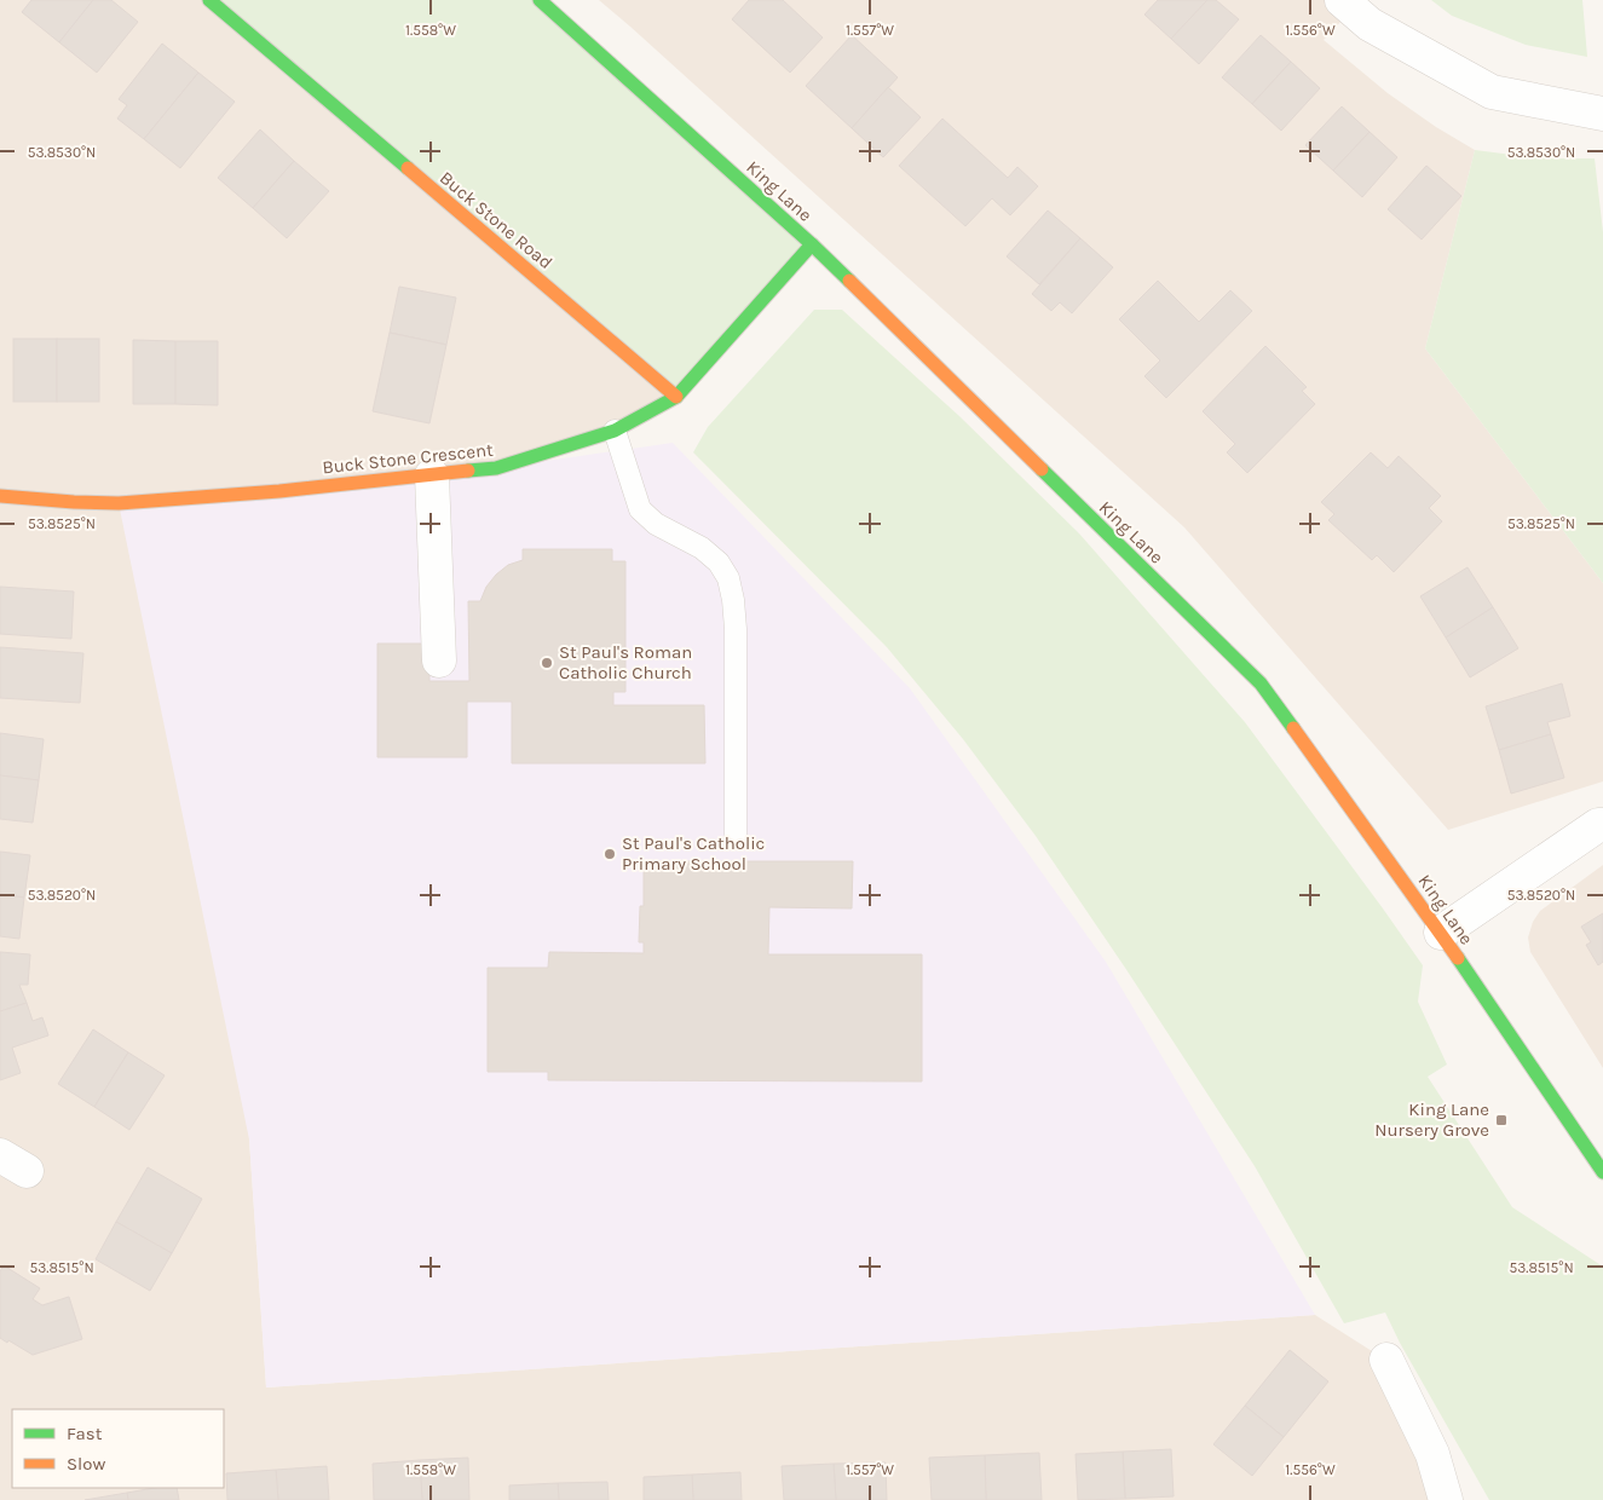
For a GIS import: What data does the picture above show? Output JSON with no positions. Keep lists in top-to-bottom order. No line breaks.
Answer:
{"streets":{"street":["King Lane","Buck Stone Road","Buck Stone Crescent"]},"crossings":[["King Lane","Buck Stone Crescent"],["Buck Stone Road","Buck Stone Crescent"]],"places":{"other":["St Paul's Roman Catholic Church","St Paul's Catholic Primary School"],"transit":["King Lane Nursery Grove"]},"legend":["Fast","Slow"],"coordinates":["1.558°W","1.557°W","1.556°W","53.8530°N","53.8525°N","53.8520°N","53.8515°N"]}
